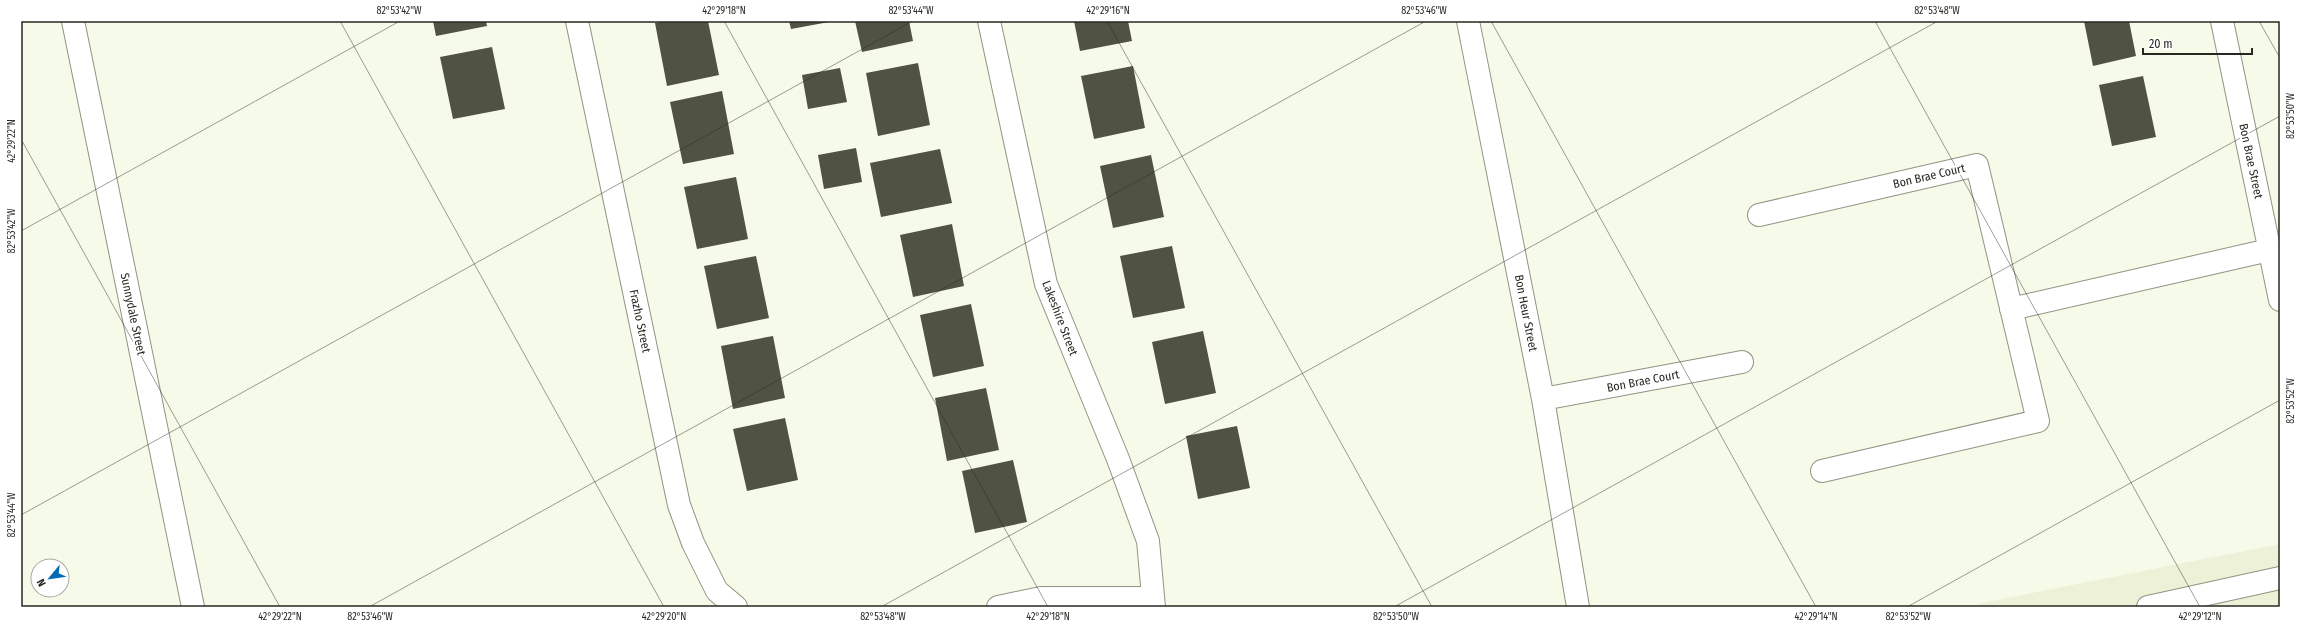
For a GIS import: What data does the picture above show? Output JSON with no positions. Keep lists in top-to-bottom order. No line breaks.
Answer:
{"streets":{"street":["Bon Brae Street","Bon Brae Court","Bon Heur Street","Sunnydale Street","Lakeshire Street","Frazho Street"]},"crossings":[["Bon Brae Court","Bon Heur Street"]],"scale_bar":"20 m","north":"bottom left","coordinates":["82°53'42\"W","42°29'18\"N","82°53'44\"W","42°29'16\"N","82°53'46\"W","82°53'48\"W","82°53'50\"W","42°29'22\"N","82°53'52\"W","42°29'20\"N","42°29'14\"N","42°29'12\"N"]}
